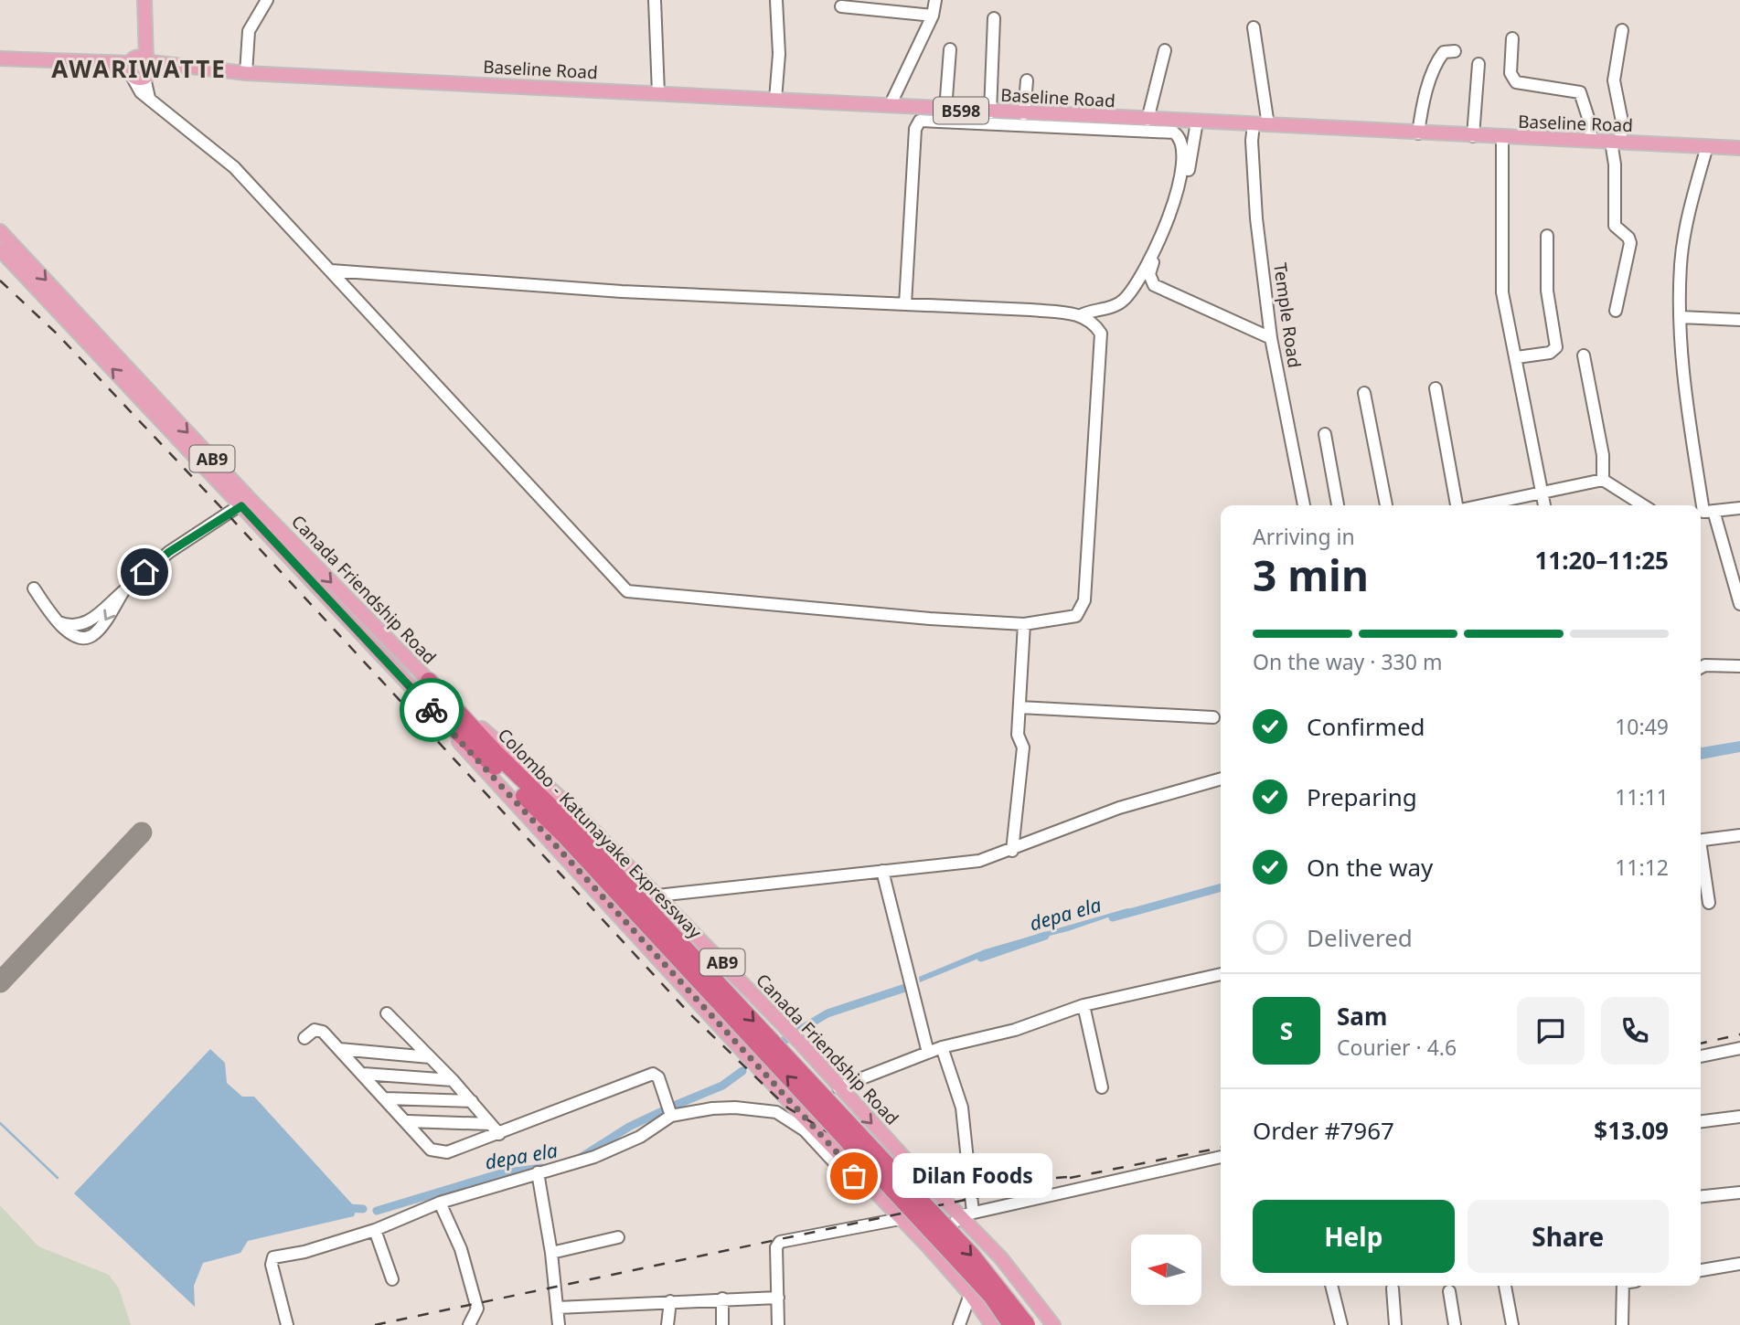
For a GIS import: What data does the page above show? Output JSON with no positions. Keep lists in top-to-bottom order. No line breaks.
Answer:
{"streets":{"highway":["Colombo - Katunayake Expressway"],"main road":["Baseline Road","B598","AB9","Canada Friendship Road"],"street":["Temple Road"]},"crossings":[["Baseline Road","Temple Road"],["Canada Friendship Road","Colombo - Katunayake Expressway"]],"districts":["AWARIWATTE"],"water":["depa ela"],"places":["Dilan Foods"],"north":"left","page":{"heading":["3 min","Arriving in","11:20–11:25"],"panel":["Sam","Courier · 4.6","Order #7967","$13.09"],"bar":"On the way · 330 m","list":[["Confirmed","10:49"],["Preparing","11:11"],["On the way","11:12"],"Delivered"],"round":"S","bubble":"Dilan Foods","buttons":["Help","Share"]}}
